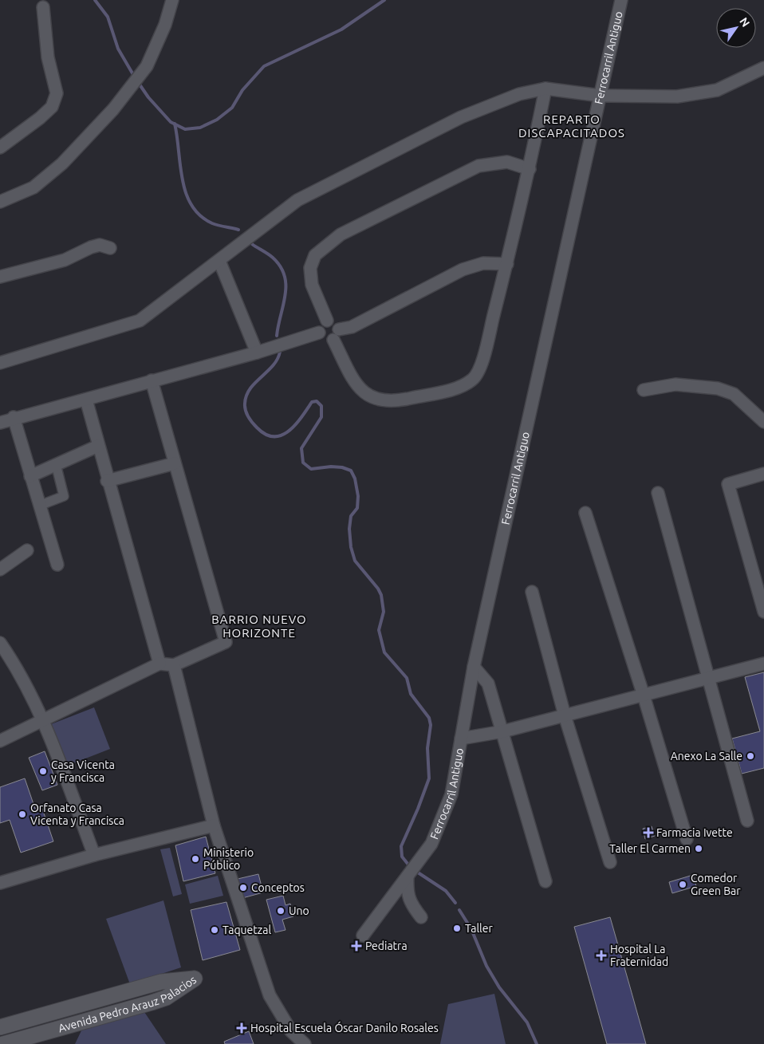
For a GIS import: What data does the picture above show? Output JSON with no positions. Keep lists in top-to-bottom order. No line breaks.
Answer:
{"streets":{"street":["Ferrocarril Antiguo","Avenida Pedro Arauz Palacios"]},"districts":["REPARTO DISCAPACITADOS","BARRIO NUEVO HORIZONTE"],"places":{"other":["Anexo La Salle","Casa Vicenta y Francisca","Orfanato Casa Vicenta y Francisca","Taller El Carmen","Ministerio Público","Comedor Green Bar","Conceptos","Uno","Taller","Taquetzal"],"health":["Farmacia Ivette","Pediatra","Hospital La Fraternidad","Hospital Escuela Óscar Danilo Rosales"]},"north":"top right"}
